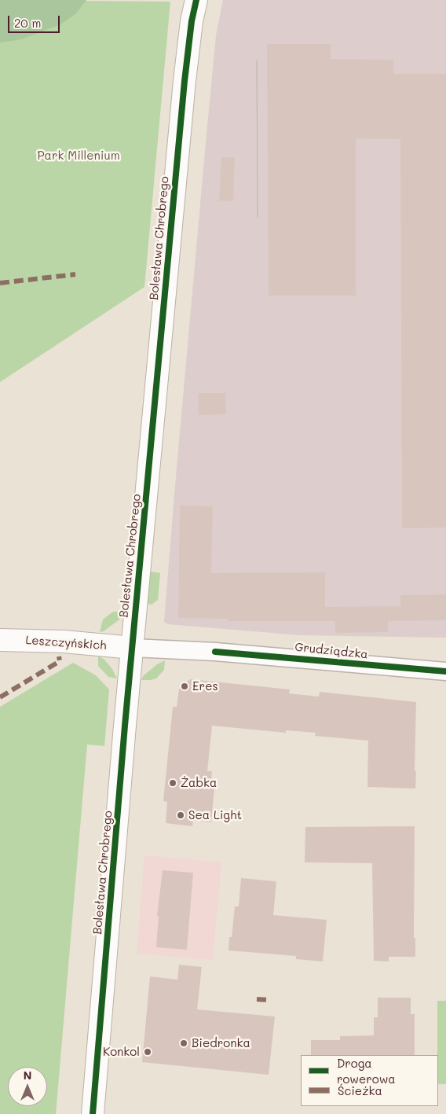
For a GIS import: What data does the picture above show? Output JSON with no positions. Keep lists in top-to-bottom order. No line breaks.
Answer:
{"streets":{"street":["Bolesława Chrobrego","Leszczyńskich","Grudziądzka"]},"crossings":[["Bolesława Chrobrego","Leszczyńskich"],["Bolesława Chrobrego","Grudziądzka"],["Leszczyńskich","Grudziądzka"]],"parks":["Park Millenium"],"places":["Eres","Żabka","Sea Light","Biedronka","Konkol"],"legend":["Droga rowerowa","Ścieżka"],"scale_bar":"20 m","north":"top"}
